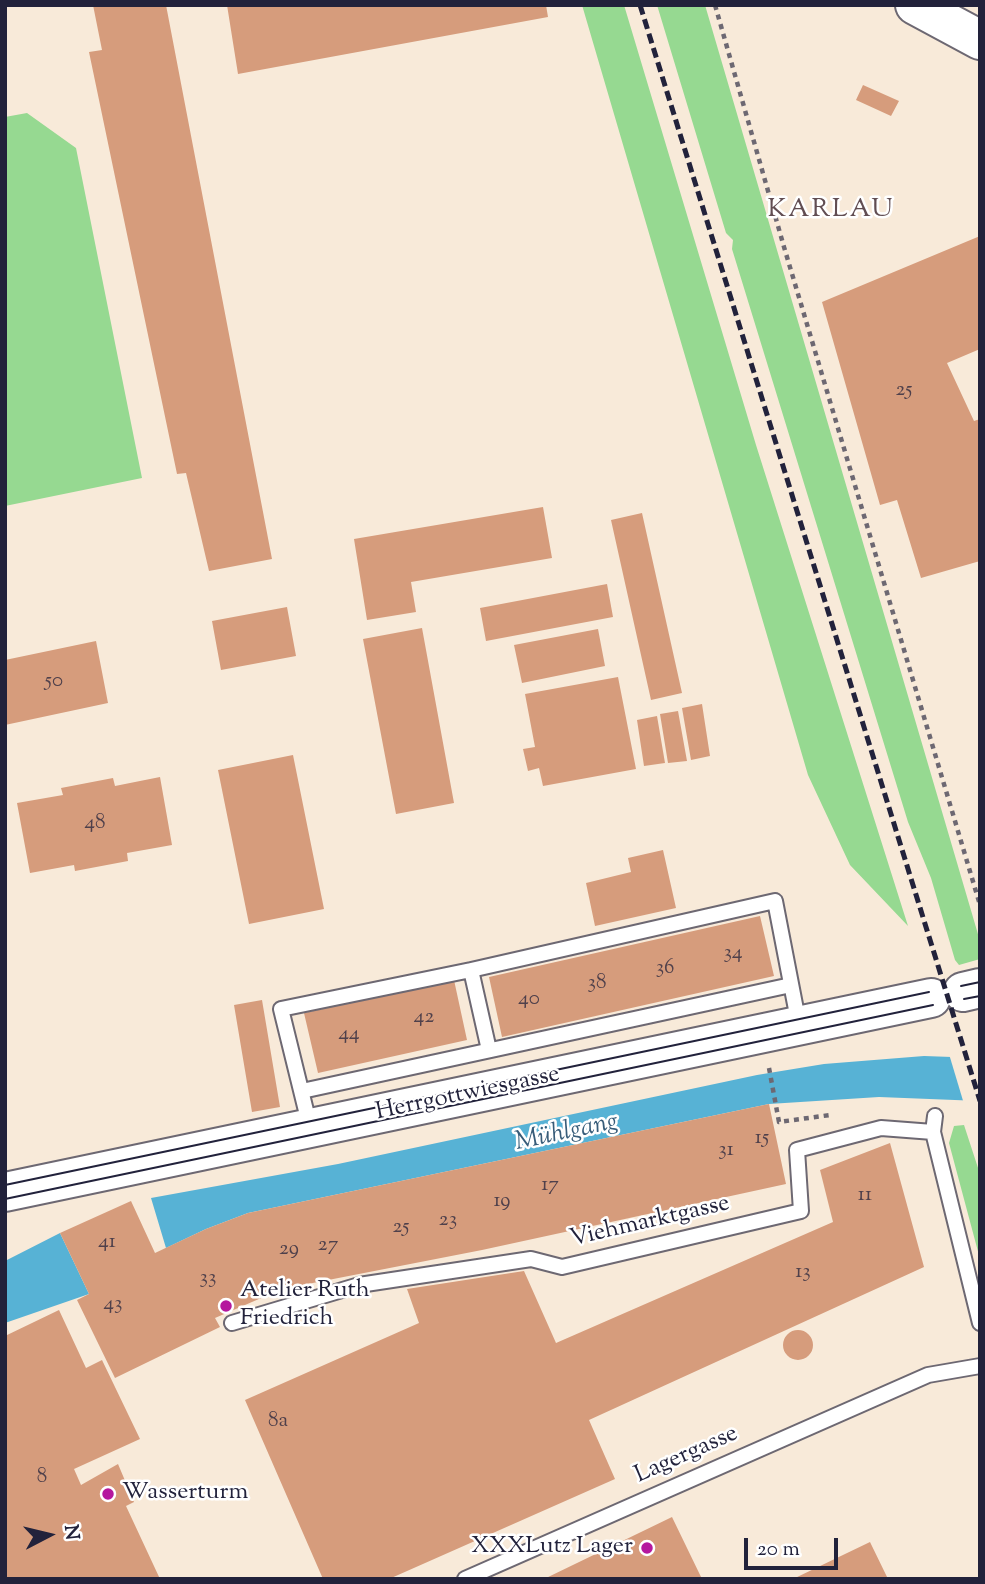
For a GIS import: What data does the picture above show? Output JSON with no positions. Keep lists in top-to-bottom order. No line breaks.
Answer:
{"streets":{"main road":["Herrgottwiesgasse"],"lane":["Viehmarktgasse","Lagergasse"]},"districts":["KARLAU"],"water":["Mühlgang"],"places":["Atelier Ruth Friedrich","Wasserturm","XXXLutz Lager"],"house_numbers":["25","50","48","34","36","38","40","42","44","15","31","17","11","19","23","25","41","27","29","13","33","43","8a","8"],"scale_bar":"20 m","north":"right"}
